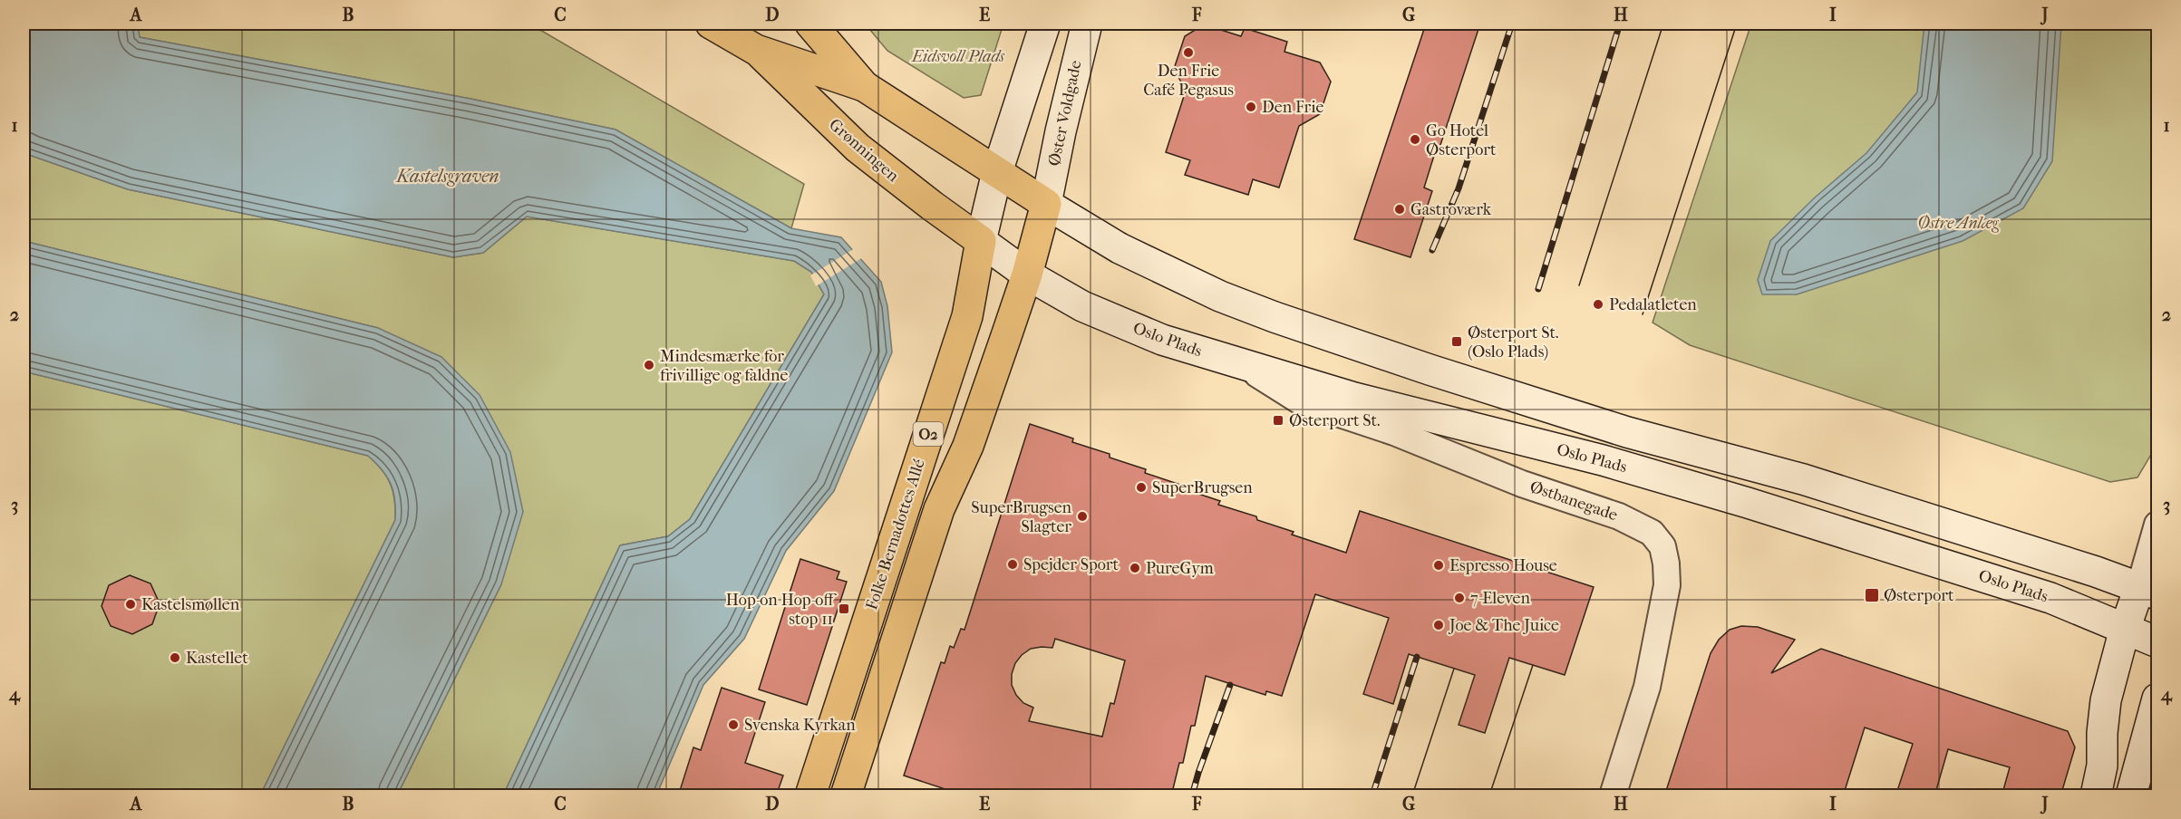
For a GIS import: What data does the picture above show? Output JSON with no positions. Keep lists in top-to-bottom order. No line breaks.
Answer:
{"streets":{"main road":["Grønningen","O2","Folke Bernadottes Allé"],"street":["Øster Voldgade","Oslo Plads","Østbanegade"]},"crossings":[["Øster Voldgade","Grønningen"],["Øster Voldgade","O2"],["Grønningen","Oslo Plads"],["Grønningen","O2"],["Grønningen","Folke Bernadottes Allé"],["Oslo Plads","O2"],["Oslo Plads","Østbanegade"],["Oslo Plads","Folke Bernadottes Allé"],["O2","Folke Bernadottes Allé"]],"water":["Kastelsgraven"],"parks":["Eidsvoll Plads","Østre Anlæg"],"places":{"other":["Den Frie Café Pegasus","Den Frie","Go Hotel Østerport","Gastroværk","Pedalatleten","Mindesmærke for frivillige og faldne","SuperBrugsen","SuperBrugsen Slagter","Spejder Sport","Espresso House","PureGym","7-Eleven","Kastelsmøllen","Joe & The Juice","Kastellet","Svenska Kyrkan"],"transit":["Østerport St. (Oslo Plads)","Østerport St.","Østerport","Hop-on Hop-off stop 11"]},"grid":{"columns":["A","B","C","D","E","F","G","H","I","J"],"rows":["1","2","3","4"]}}
